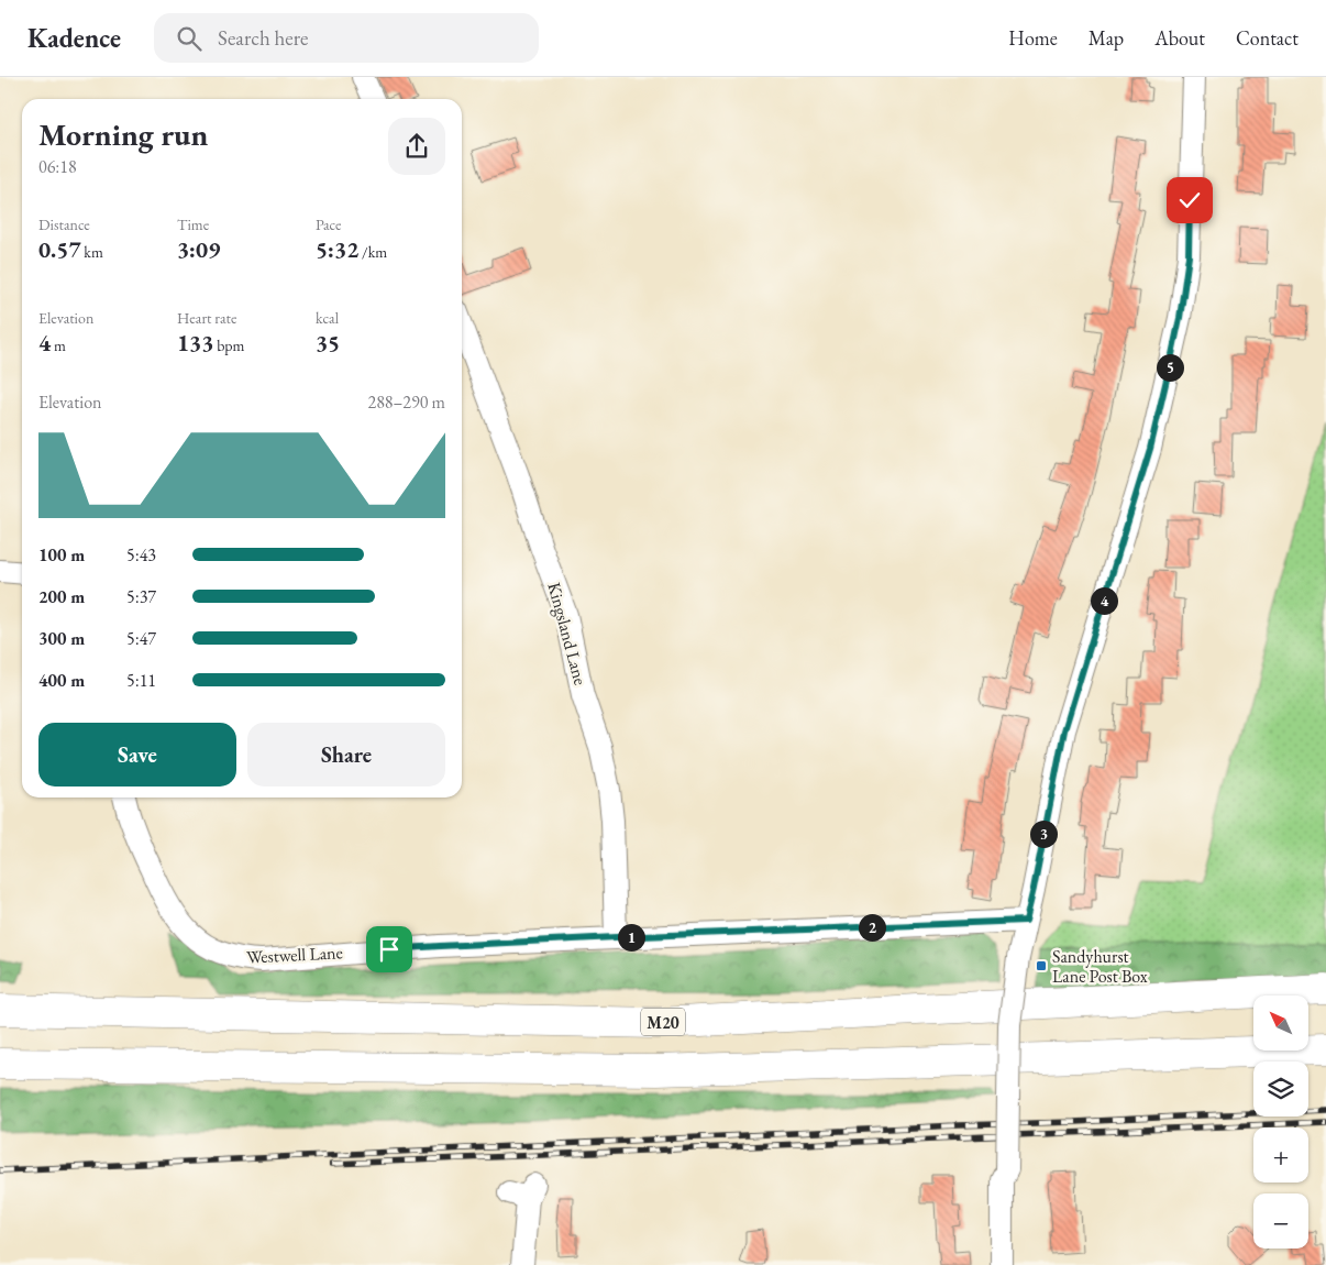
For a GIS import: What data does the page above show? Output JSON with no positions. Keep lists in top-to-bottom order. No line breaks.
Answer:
{"streets":{"highway":["M20"],"street":["Kingsland Lane","Westwell Lane"]},"crossings":[["Kingsland Lane","Westwell Lane"]],"places":{"transit":["Sandyhurst Lane Post Box"]},"north":"top left","page":{"header":"Kadence","search":"Search here","nav":["Home","Map","About","Contact"],"heading":["Morning run","06:18"],"stats":[["Distance","0.57 km"],["Time","3:09"],["Pace","5:32 /km"],["Elevation","4 m"],["Heart rate","133 bpm"],["kcal","35"]],"pins":["5","4","3","2","1"],"chart":["Elevation","288–290 m"],"list":[{"name":"100 m","note":"5:43"},{"name":"200 m","note":"5:37"},{"name":"300 m","note":"5:47"},{"name":"400 m","note":"5:11"}],"buttons":["Save","Share"],"map_buttons":["+","−"]}}
